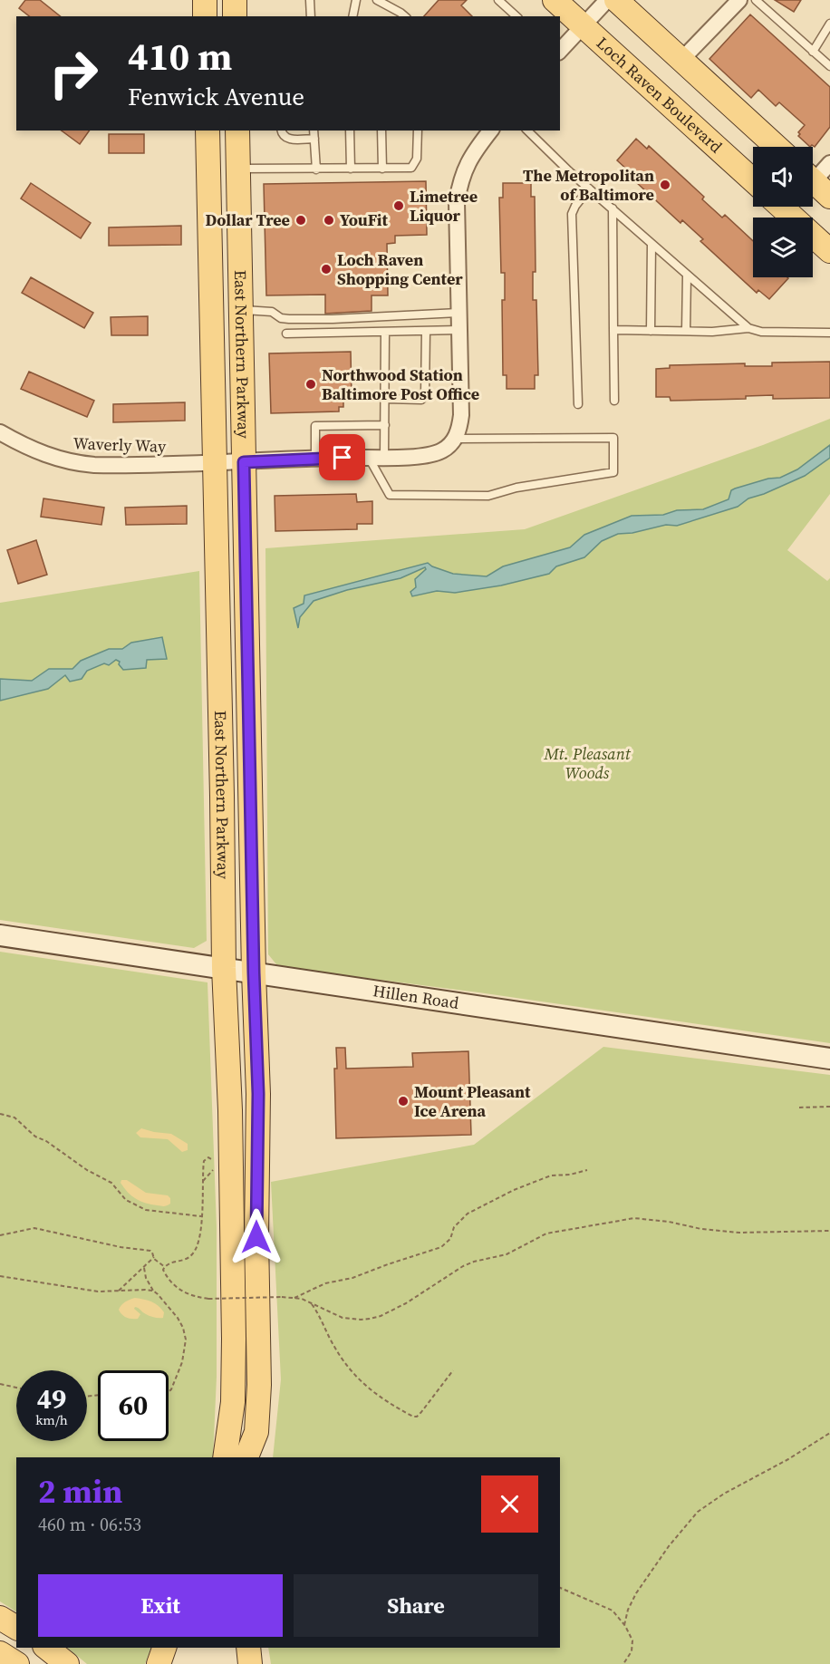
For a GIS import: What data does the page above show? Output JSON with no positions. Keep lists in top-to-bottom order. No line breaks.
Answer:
{"streets":{"main road":["Loch Raven Boulevard","East Northern Parkway"],"street":["Waverly Way","Hillen Road"]},"crossings":[["East Northern Parkway","Waverly Way"],["East Northern Parkway","Hillen Road"]],"parks":["Mt. Pleasant Woods"],"places":["The Metropolitan of Baltimore","Limetree Liquor","Dollar Tree","YouFit","Loch Raven Shopping Center","Northwood Station Baltimore Post Office","Mount Pleasant Ice Arena"],"page":{"turn":["410 m","Fenwick Avenue"],"speed":"49 km/h","limit":"60","heading":["2 min","460 m · 06:53"],"buttons":["Exit","Share"]}}
